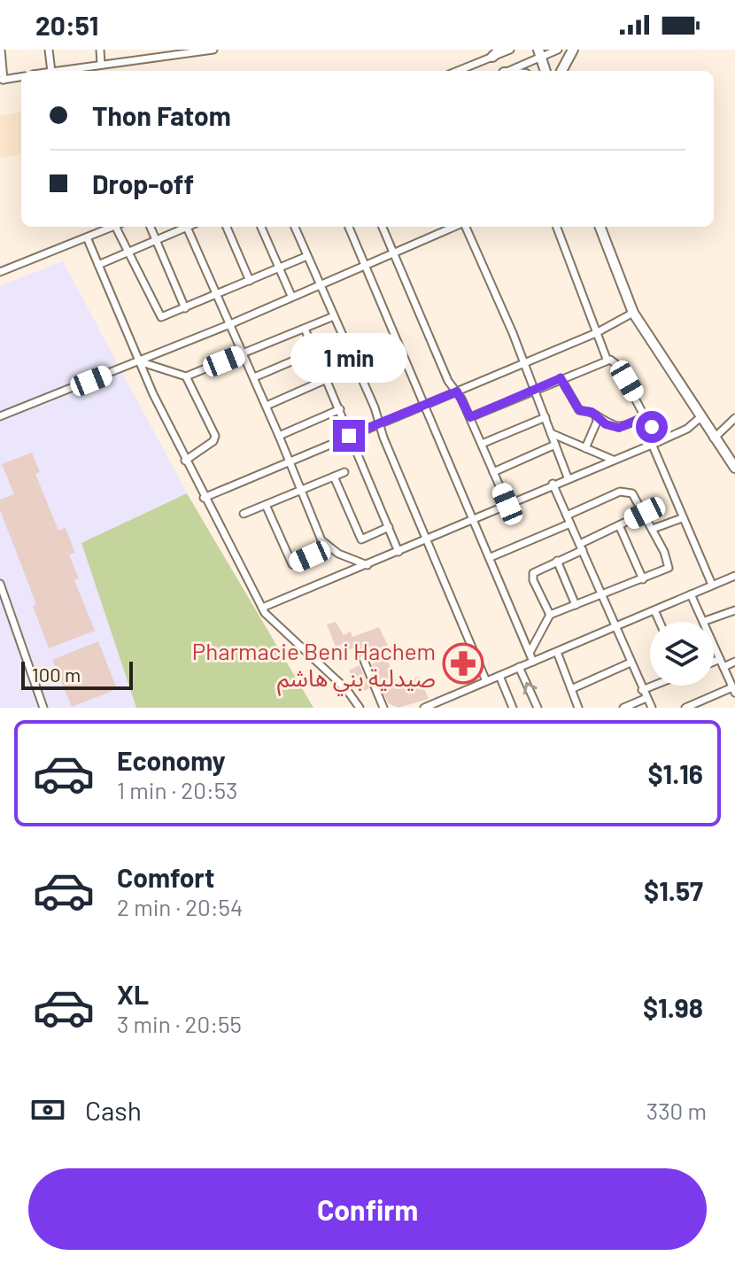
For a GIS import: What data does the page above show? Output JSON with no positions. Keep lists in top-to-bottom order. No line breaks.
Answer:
{"places":{"pharmacy":["Pharmacie Beni Hachem صيدلية بني هاشم"]},"scale_bar":"100 m","page":{"status":"20:51","banner":["Thon Fatom","Drop-off"],"bubble":"1 min","scale":"100 m","list":[{"name":"Economy","note":"1 min · 20:53","value":"$1.16"},{"name":"Comfort","note":"2 min · 20:54","value":"$1.57"},{"name":"XL","note":"3 min · 20:55","value":"$1.98"}],"pay":["Cash","330 m"],"buttons":"Confirm"}}
